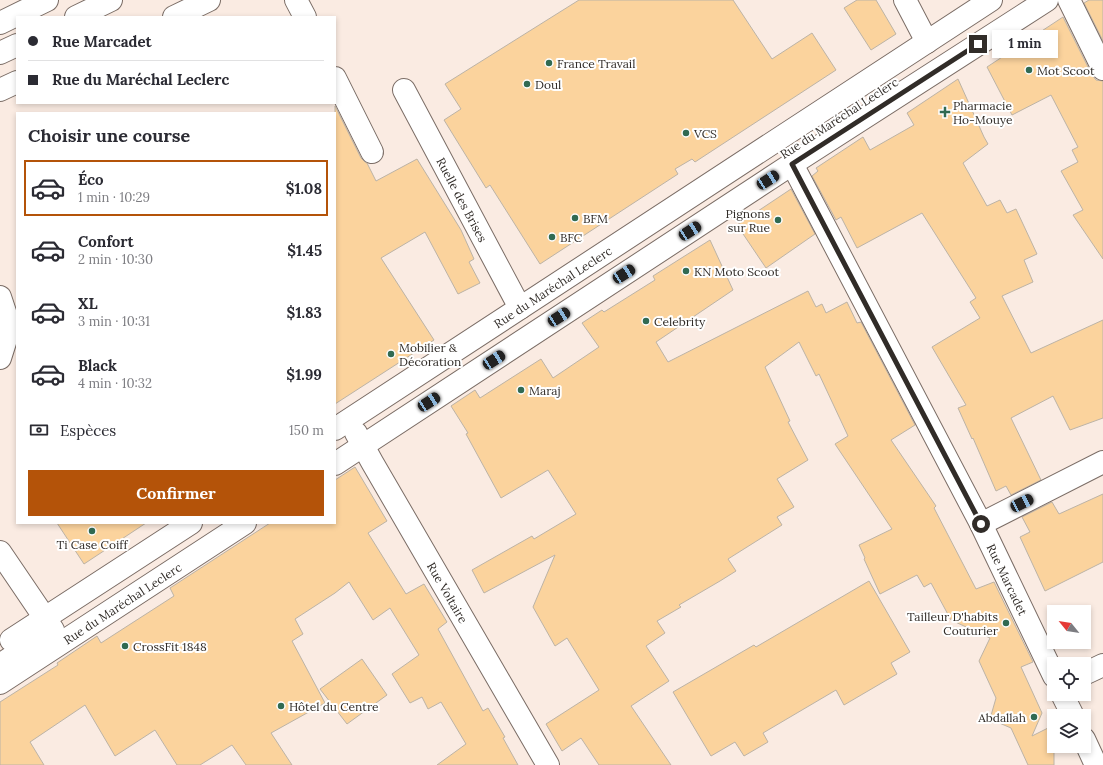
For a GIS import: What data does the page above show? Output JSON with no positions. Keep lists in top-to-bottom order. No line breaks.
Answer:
{"streets":{"street":["Rue du Maréchal Leclerc","Ruelle des Brises","Rue Marcadet","Rue Voltaire"]},"crossings":[["Rue du Maréchal Leclerc","Ruelle des Brises"],["Rue du Maréchal Leclerc","Rue Marcadet"],["Rue du Maréchal Leclerc","Rue Voltaire"]],"places":{"other":["France Travail","Mot Scoot","Doul","VCS","BFM","Pignons sur Rue","BFC","KN Moto Scoot","Celebrity","Mobilier & Décoration","Maraj","Ti Case Coiff","Tailleur D'habits Couturier","CrossFit 1848","Hôtel du Centre","Abdallah"],"health":["Pharmacie Ho-Mouye"]},"north":"top left","page":{"banner":["Rue Marcadet","Rue du Maréchal Leclerc"],"bubble":"1 min","heading":"Choisir une course","list":[{"name":"Éco","note":"1 min · 10:29","value":"$1.08"},{"name":"Confort","note":"2 min · 10:30","value":"$1.45"},{"name":"XL","note":"3 min · 10:31","value":"$1.83"},{"name":"Black","note":"4 min · 10:32","value":"$1.99"}],"pay":["Espèces","150 m"],"buttons":"Confirmer"}}
